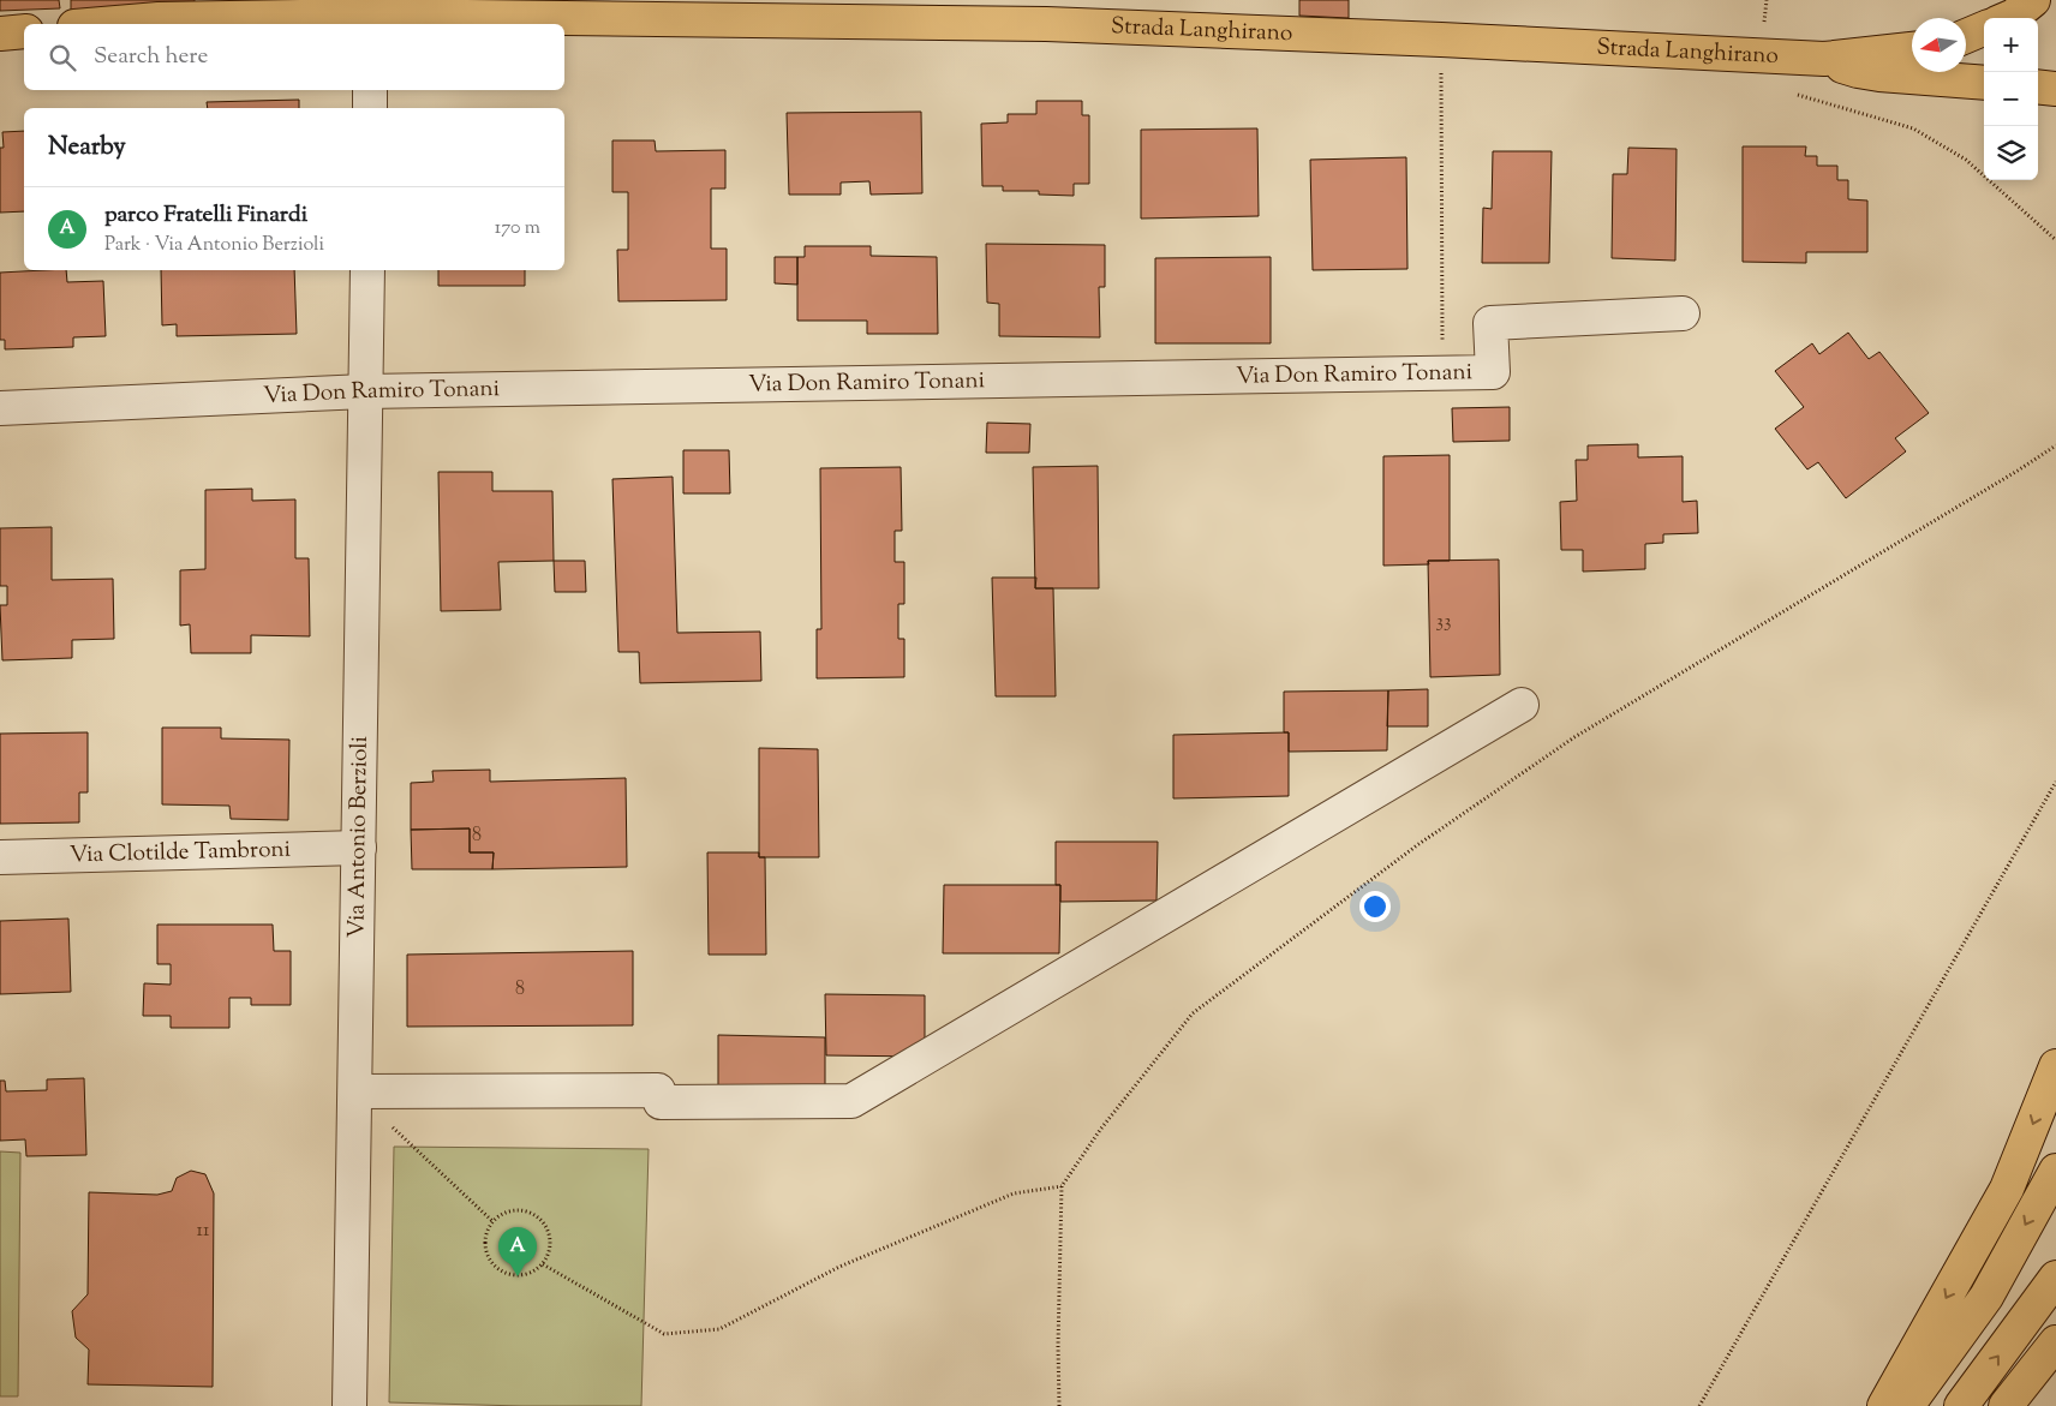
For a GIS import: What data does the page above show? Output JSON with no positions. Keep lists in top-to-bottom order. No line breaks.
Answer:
{"streets":{"main road":["Strada Langhirano"],"street":["Via Don Ramiro Tonani","Via Antonio Berzioli","Via Clotilde Tambroni"]},"crossings":[["Via Don Ramiro Tonani","Via Antonio Berzioli"],["Via Antonio Berzioli","Via Clotilde Tambroni"]],"house_numbers":["33","8","8","11"],"north":"left","page":{"map_buttons":["+","−"],"search":"Search here","heading":"Nearby","list":[{"mark":"A","name":"parco Fratelli Finardi","note":"Park · Via Antonio Berzioli","value":"170 m"}],"pins":"A"}}
